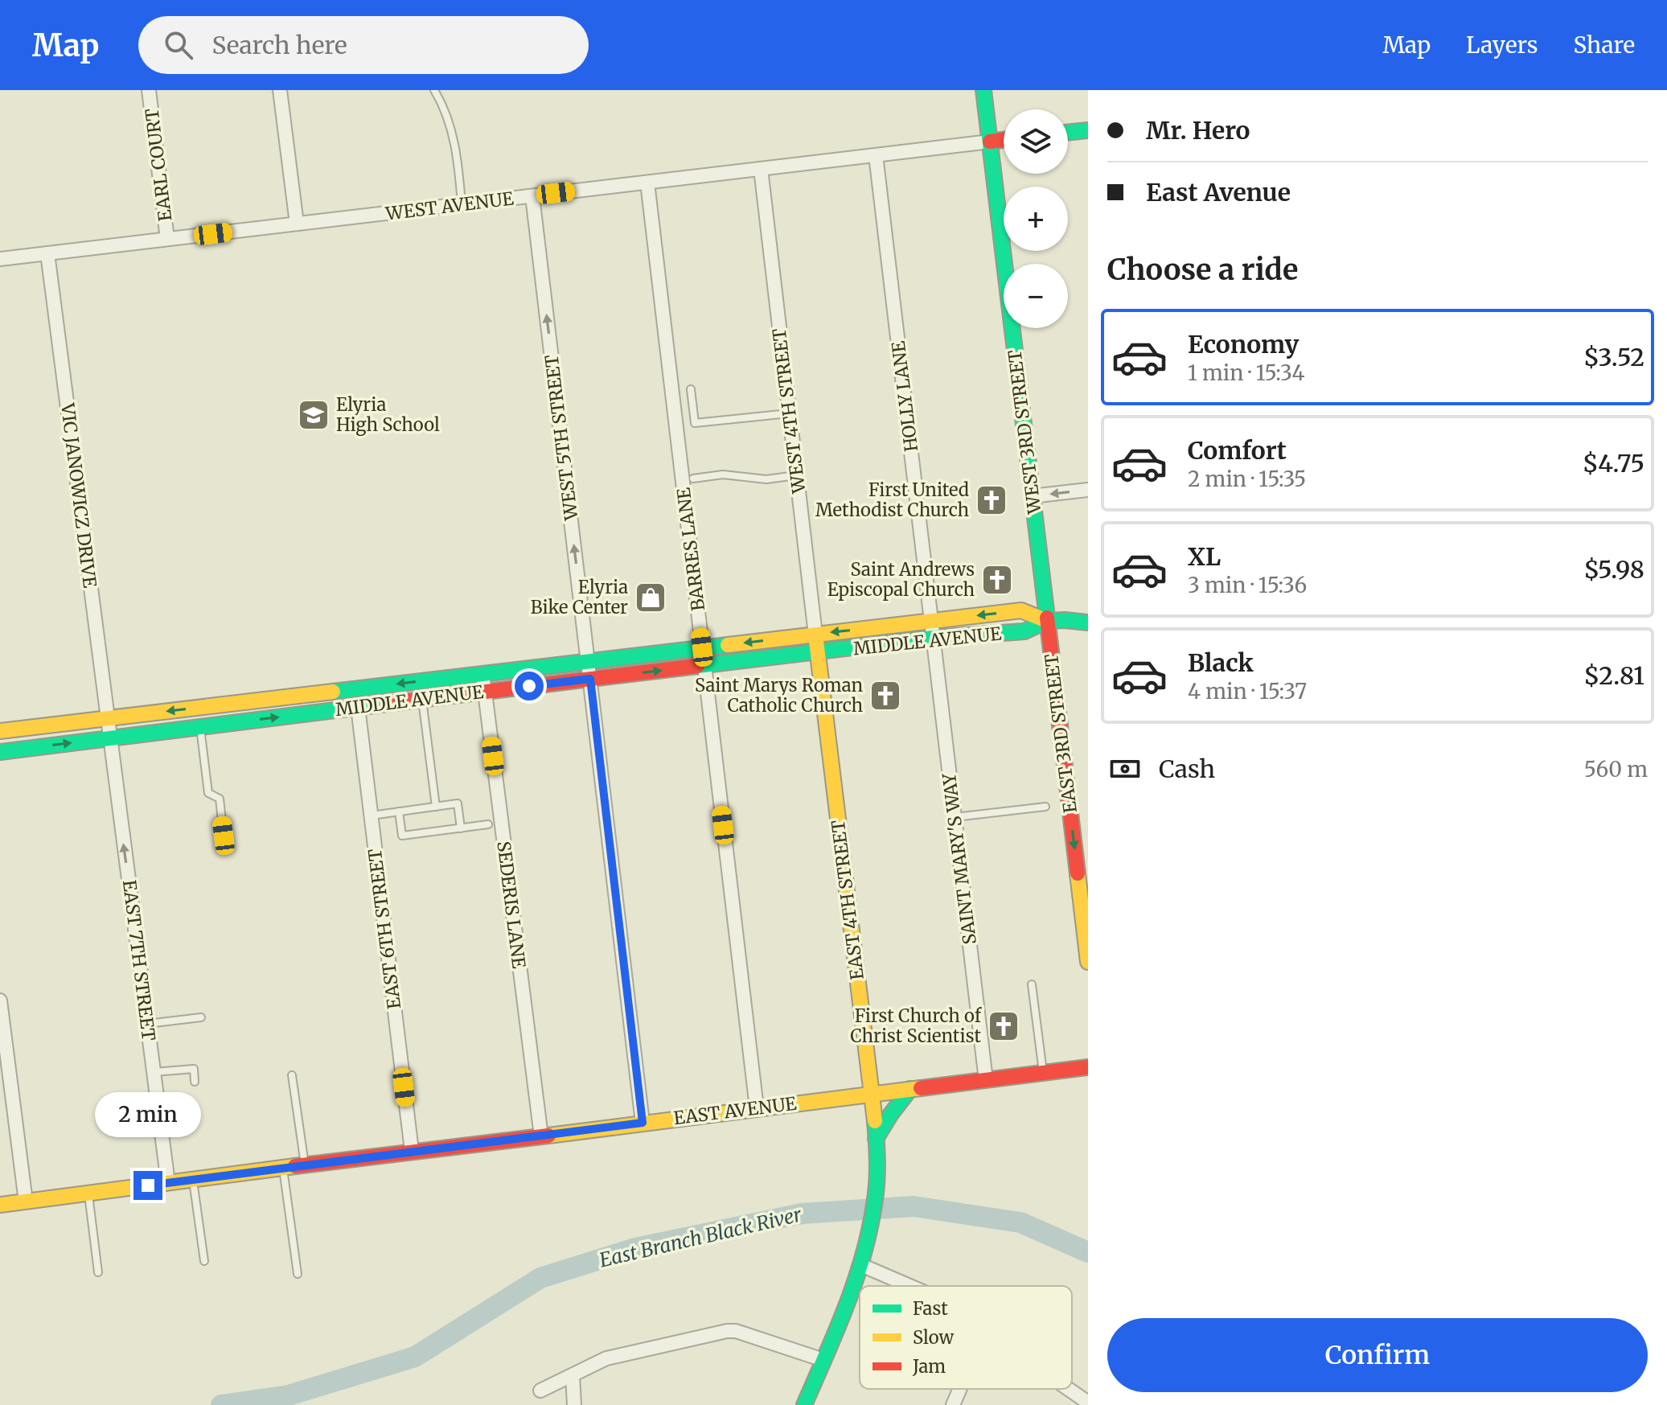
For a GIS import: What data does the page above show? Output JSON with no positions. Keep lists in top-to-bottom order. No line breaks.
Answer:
{"streets":{"main road":["WEST AVENUE","WEST 4TH STREET","WEST 3RD STREET","MIDDLE AVENUE","EAST 3RD STREET","EAST 4TH STREET","EAST AVENUE"],"street":["EARL COURT","HOLLY LANE","WEST 5TH STREET","VIC JANOWICZ DRIVE","BARRES LANE","SAINT MARY'S WAY","SEDERIS LANE","EAST 6TH STREET","EAST 7TH STREET"]},"crossings":[["EARL COURT","WEST AVENUE"],["WEST AVENUE","HOLLY LANE"],["WEST AVENUE","WEST 4TH STREET"],["WEST AVENUE","WEST 3RD STREET"],["WEST AVENUE","WEST 5TH STREET"],["WEST AVENUE","VIC JANOWICZ DRIVE"],["WEST AVENUE","BARRES LANE"],["HOLLY LANE","MIDDLE AVENUE"],["HOLLY LANE","SAINT MARY'S WAY"],["WEST 4TH STREET","MIDDLE AVENUE"],["WEST 4TH STREET","EAST 4TH STREET"],["WEST 3RD STREET","MIDDLE AVENUE"],["WEST 3RD STREET","EAST 3RD STREET"],["WEST 5TH STREET","MIDDLE AVENUE"],["WEST 5TH STREET","EAST AVENUE"],["VIC JANOWICZ DRIVE","MIDDLE AVENUE"],["VIC JANOWICZ DRIVE","EAST 7TH STREET"],["BARRES LANE","MIDDLE AVENUE"],["BARRES LANE","EAST AVENUE"],["MIDDLE AVENUE","EAST 3RD STREET"],["MIDDLE AVENUE","SAINT MARY'S WAY"],["MIDDLE AVENUE","EAST 4TH STREET"],["MIDDLE AVENUE","SEDERIS LANE"],["MIDDLE AVENUE","EAST 6TH STREET"],["MIDDLE AVENUE","EAST 7TH STREET"],["SAINT MARY'S WAY","EAST AVENUE"],["EAST 4TH STREET","EAST AVENUE"],["SEDERIS LANE","EAST AVENUE"],["EAST 6TH STREET","EAST AVENUE"],["EAST 7TH STREET","EAST AVENUE"]],"one_way":["WEST 5TH STREET","EAST 3RD STREET","EAST 7TH STREET"],"water":["East Branch Black River"],"places":{"school or university":["Elyria High School"],"church":["First United Methodist Church","Saint Andrews Episcopal Church","Saint Marys Roman Catholic Church","First Church of Christ Scientist"],"shop":["Elyria Bike Center"]},"legend":["Fast","Slow","Jam"],"page":{"header":"Map","search":"Search here","nav":["Map","Layers","Share"],"banner":["Mr. Hero","East Avenue"],"map_buttons":["+","−"],"heading":"Choose a ride","list":[{"name":"Economy","note":"1 min · 15:34","value":"$3.52"},{"name":"Comfort","note":"2 min · 15:35","value":"$4.75"},{"name":"XL","note":"3 min · 15:36","value":"$5.98"},{"name":"Black","note":"4 min · 15:37","value":"$2.81"}],"pay":["Cash","560 m"],"bubble":"2 min","buttons":"Confirm"}}
